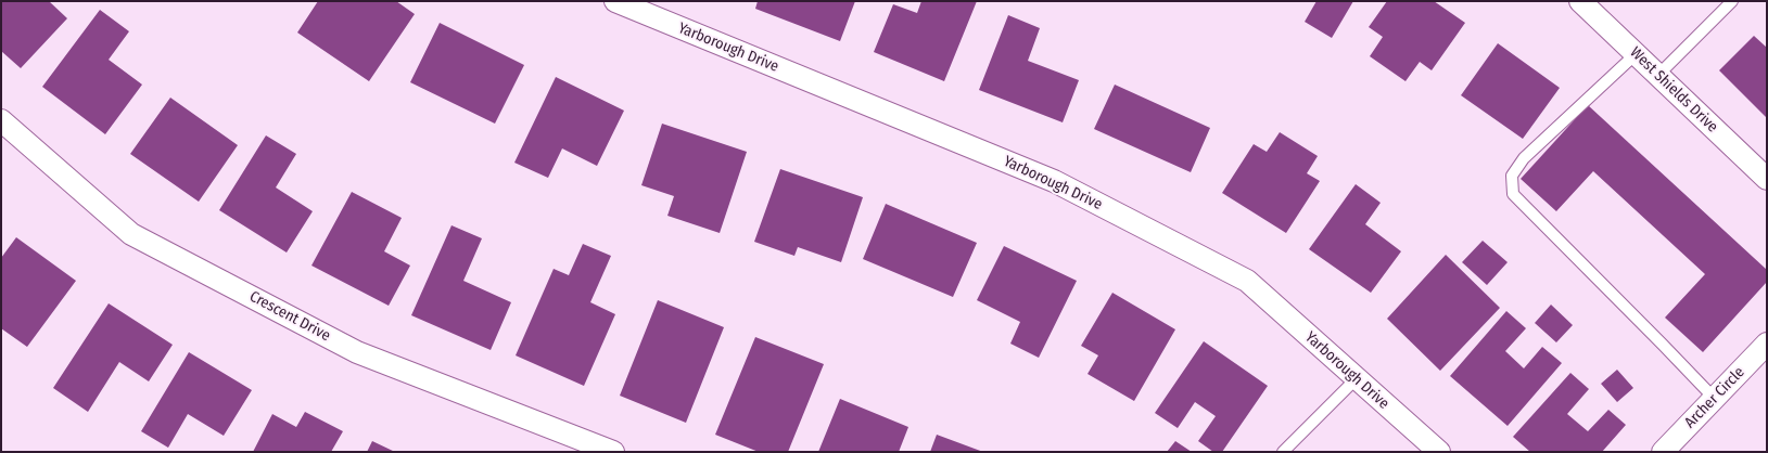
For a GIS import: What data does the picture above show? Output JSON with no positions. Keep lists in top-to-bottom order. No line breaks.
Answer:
{"streets":{"street":["Yarborough Drive","West Shields Drive","Crescent Drive","Archer Circle"]}}
